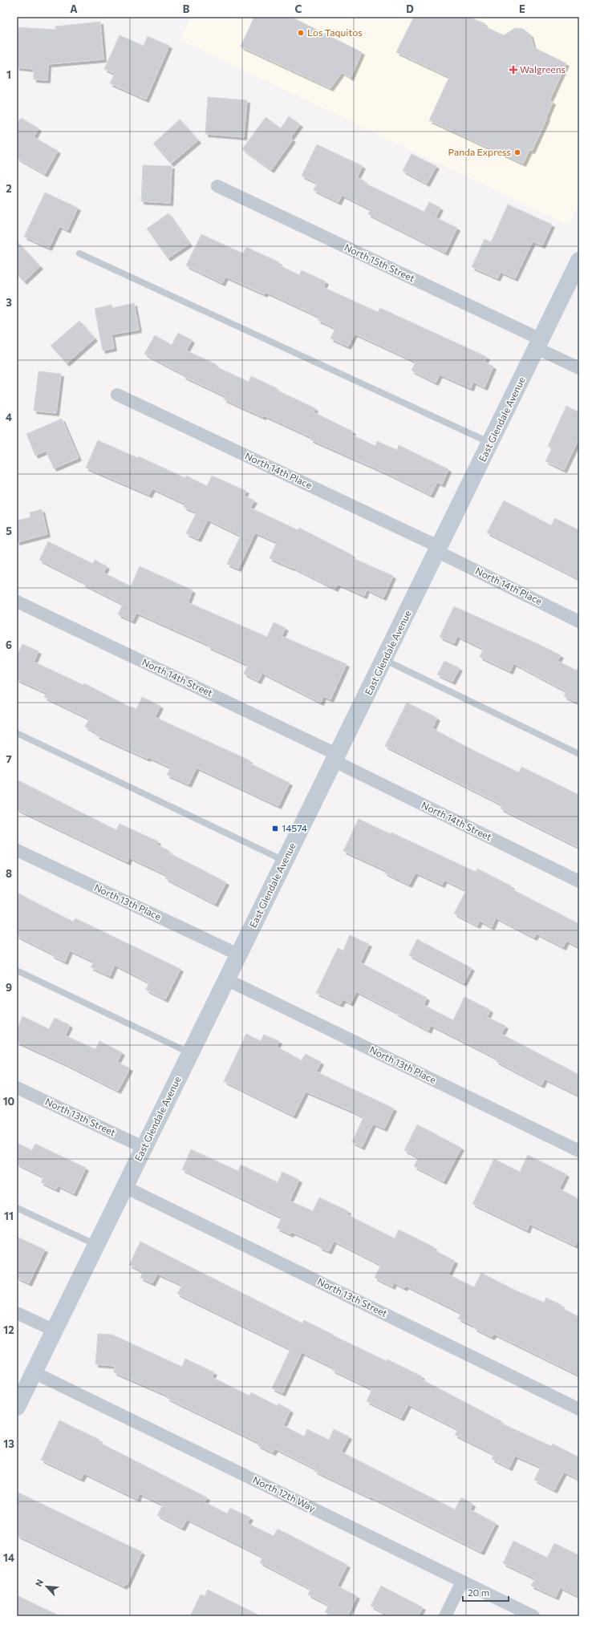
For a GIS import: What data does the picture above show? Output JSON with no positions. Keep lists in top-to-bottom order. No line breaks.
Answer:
{"streets":{"main road":["East Glendale Avenue"],"street":["North 15th Street","North 14th Place","North 14th Street","North 13th Place","North 13th Street","North 12th Way"]},"crossings":[["North 15th Street","East Glendale Avenue"],["East Glendale Avenue","North 14th Place"],["East Glendale Avenue","North 14th Street"],["East Glendale Avenue","North 13th Place"],["East Glendale Avenue","North 13th Street"],["East Glendale Avenue","North 12th Way"]],"places":{"other":["Los Taquitos","Panda Express"],"health":["Walgreens"],"transit":["14574"]},"scale_bar":"20 m","north":"top left","grid":{"columns":["A","B","C","D","E"],"rows":["1","2","3","4","5","6","7","8","9","10","11","12","13","14"]}}
